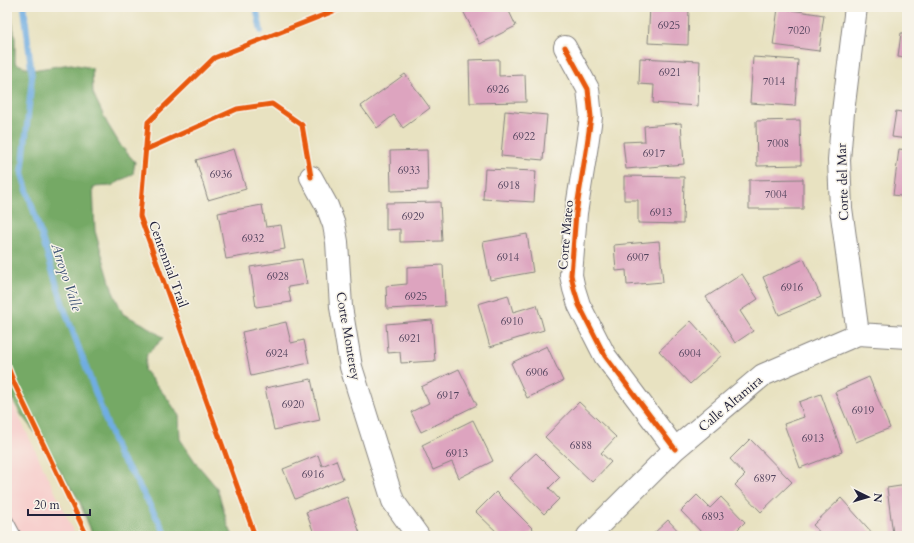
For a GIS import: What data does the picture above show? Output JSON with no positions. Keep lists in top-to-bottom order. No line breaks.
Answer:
{"streets":{"street":["Corte del Mar","Corte Mateo","Corte Monterey","Calle Altamira"],"cycle path":["Centennial Trail"]},"crossings":[["Corte del Mar","Calle Altamira"],["Corte Mateo","Calle Altamira"]],"water":["Arroyo Valle"],"house_numbers":["6925","7020","6921","7014","6926","6922","7008","6917","6933","6936","6918","7004","6913","6929","6932","6914","6907","6928","6916","6925","6910","6921","6924","6904","6906","6917","6920","6919","6913","6888","6913","6916","6897","6893"],"scale_bar":"20 m","north":"right"}
